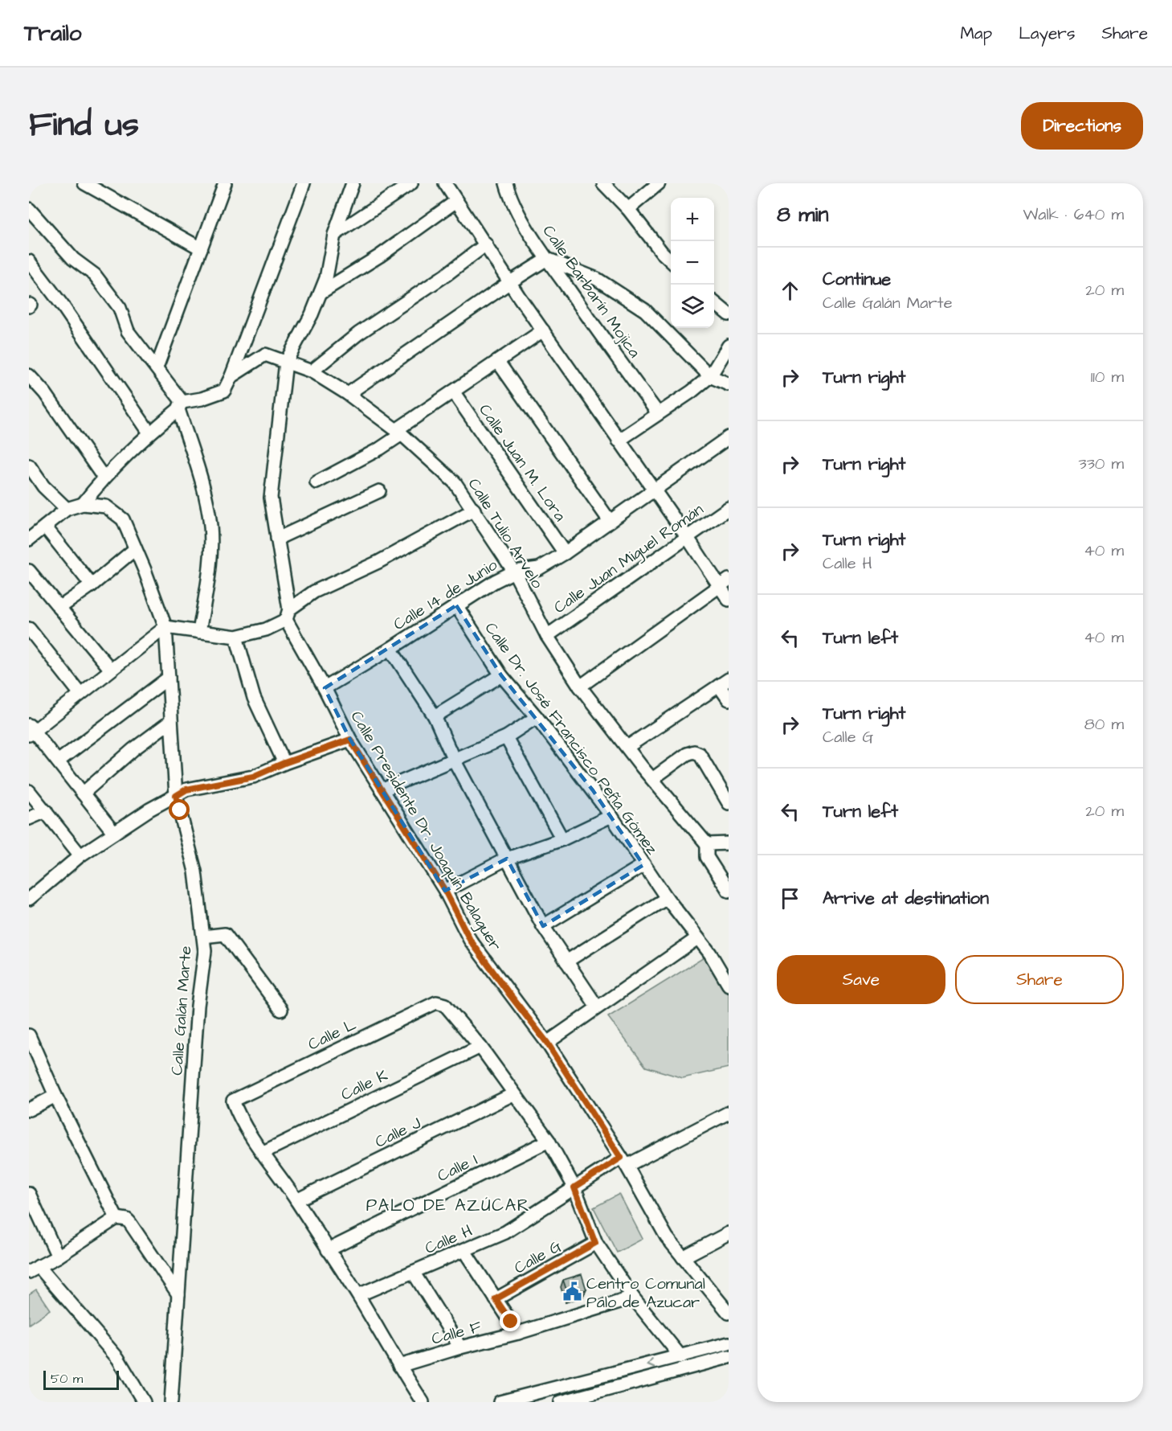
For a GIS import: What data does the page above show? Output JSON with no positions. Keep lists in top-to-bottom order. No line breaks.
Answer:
{"streets":{"street":["Calle Barbarín Mojica","Calle Juan M. Lora","Calle Tulio Arvelo","Calle Juan Miguel Román","Calle 14 de Junio","Calle Dr. José Francisco Peña Gómez","Calle Presidente Dr. Joaquín Balaguer","Calle Galán Marte","Calle L","Calle K","Calle J","Calle I","Calle H","Calle G","Calle F"]},"crossings":[["Calle Juan M. Lora","Calle 14 de Junio"],["Calle Tulio Arvelo","Calle Juan Miguel Román"],["Calle Tulio Arvelo","Calle 14 de Junio"],["Calle Tulio Arvelo","Calle Presidente Dr. Joaquín Balaguer"],["Calle Tulio Arvelo","Calle Galán Marte"],["Calle 14 de Junio","Calle Dr. José Francisco Peña Gómez"],["Calle 14 de Junio","Calle Presidente Dr. Joaquín Balaguer"],["Calle Presidente Dr. Joaquín Balaguer","Calle H"],["Calle L","Calle K"]],"districts":["PALO DE AZÚCAR"],"places":{"public building":["Centro Comunal Palo de Azucar"]},"scale_bar":"50 m","page":{"header":"Trailo","nav":["Map","Layers","Share"],"title":"Find us","buttons":["Directions",["Save","Share"]],"heading":["8 min","Walk · 640 m"],"map_buttons":["+","−"],"list":[["Continue","Calle Galán Marte","20 m"],["Turn right","110 m"],["Turn right","330 m"],["Turn right","Calle H","40 m"],["Turn left","40 m"],["Turn right","Calle G","80 m"],["Turn left","20 m"],"Arrive at destination"],"scale":"50 m"}}
